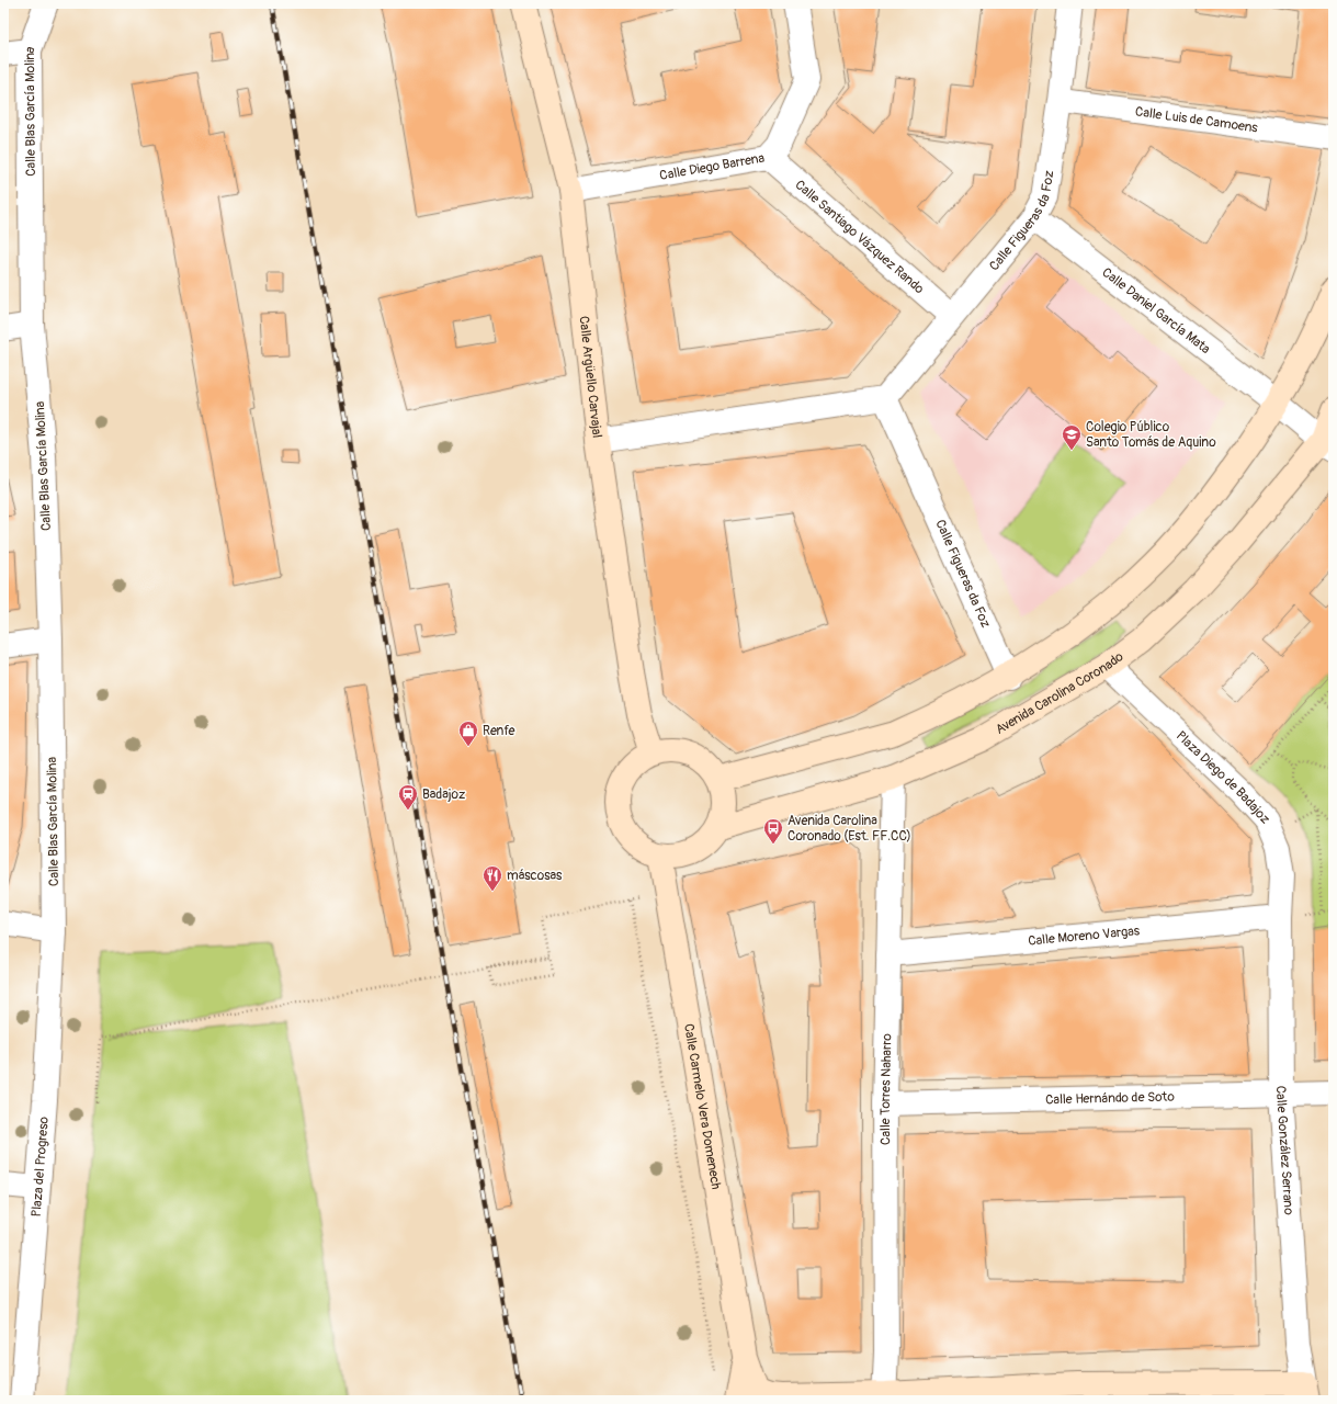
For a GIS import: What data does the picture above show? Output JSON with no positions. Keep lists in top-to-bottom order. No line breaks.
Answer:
{"streets":{"main road":["Calle Argüello Carvajal","Avenida Carolina Coronado","Calle Carmelo Vera Domenech"],"street":["Calle Blas García Molina","Calle Luis de Camoens","Calle Diego Barrena","Calle Figueras da Foz","Calle Santiago Vázquez Rando","Calle Daniel García Mata","Plaza Diego de Badajoz","Calle Moreno Vargas","Calle Torres Naharro","Calle Hernándo de Soto","Calle González Serrano","Plaza del Progreso"]},"crossings":[["Calle Blas García Molina","Plaza del Progreso"],["Calle Luis de Camoens","Calle Figueras da Foz"],["Calle Diego Barrena","Calle Santiago Vázquez Rando"],["Calle Diego Barrena","Calle Argüello Carvajal"],["Calle Figueras da Foz","Calle Santiago Vázquez Rando"],["Calle Figueras da Foz","Calle Daniel García Mata"],["Calle Argüello Carvajal","Avenida Carolina Coronado"],["Calle Argüello Carvajal","Calle Carmelo Vera Domenech"],["Avenida Carolina Coronado","Plaza Diego de Badajoz"],["Avenida Carolina Coronado","Calle Torres Naharro"],["Avenida Carolina Coronado","Calle Carmelo Vera Domenech"],["Plaza Diego de Badajoz","Calle Moreno Vargas"],["Plaza Diego de Badajoz","Calle González Serrano"],["Calle Moreno Vargas","Calle Torres Naharro"],["Calle Moreno Vargas","Calle González Serrano"],["Calle Torres Naharro","Calle Hernándo de Soto"],["Calle Hernándo de Soto","Calle González Serrano"]],"places":{"school or university":["Colegio Público Santo Tomás de Aquino"],"shop":["Renfe"],"station":["Badajoz"],"bus stop":["Avenida Carolina Coronado (Est. FF.CC)"],"restaurant":["máscosas"]}}
